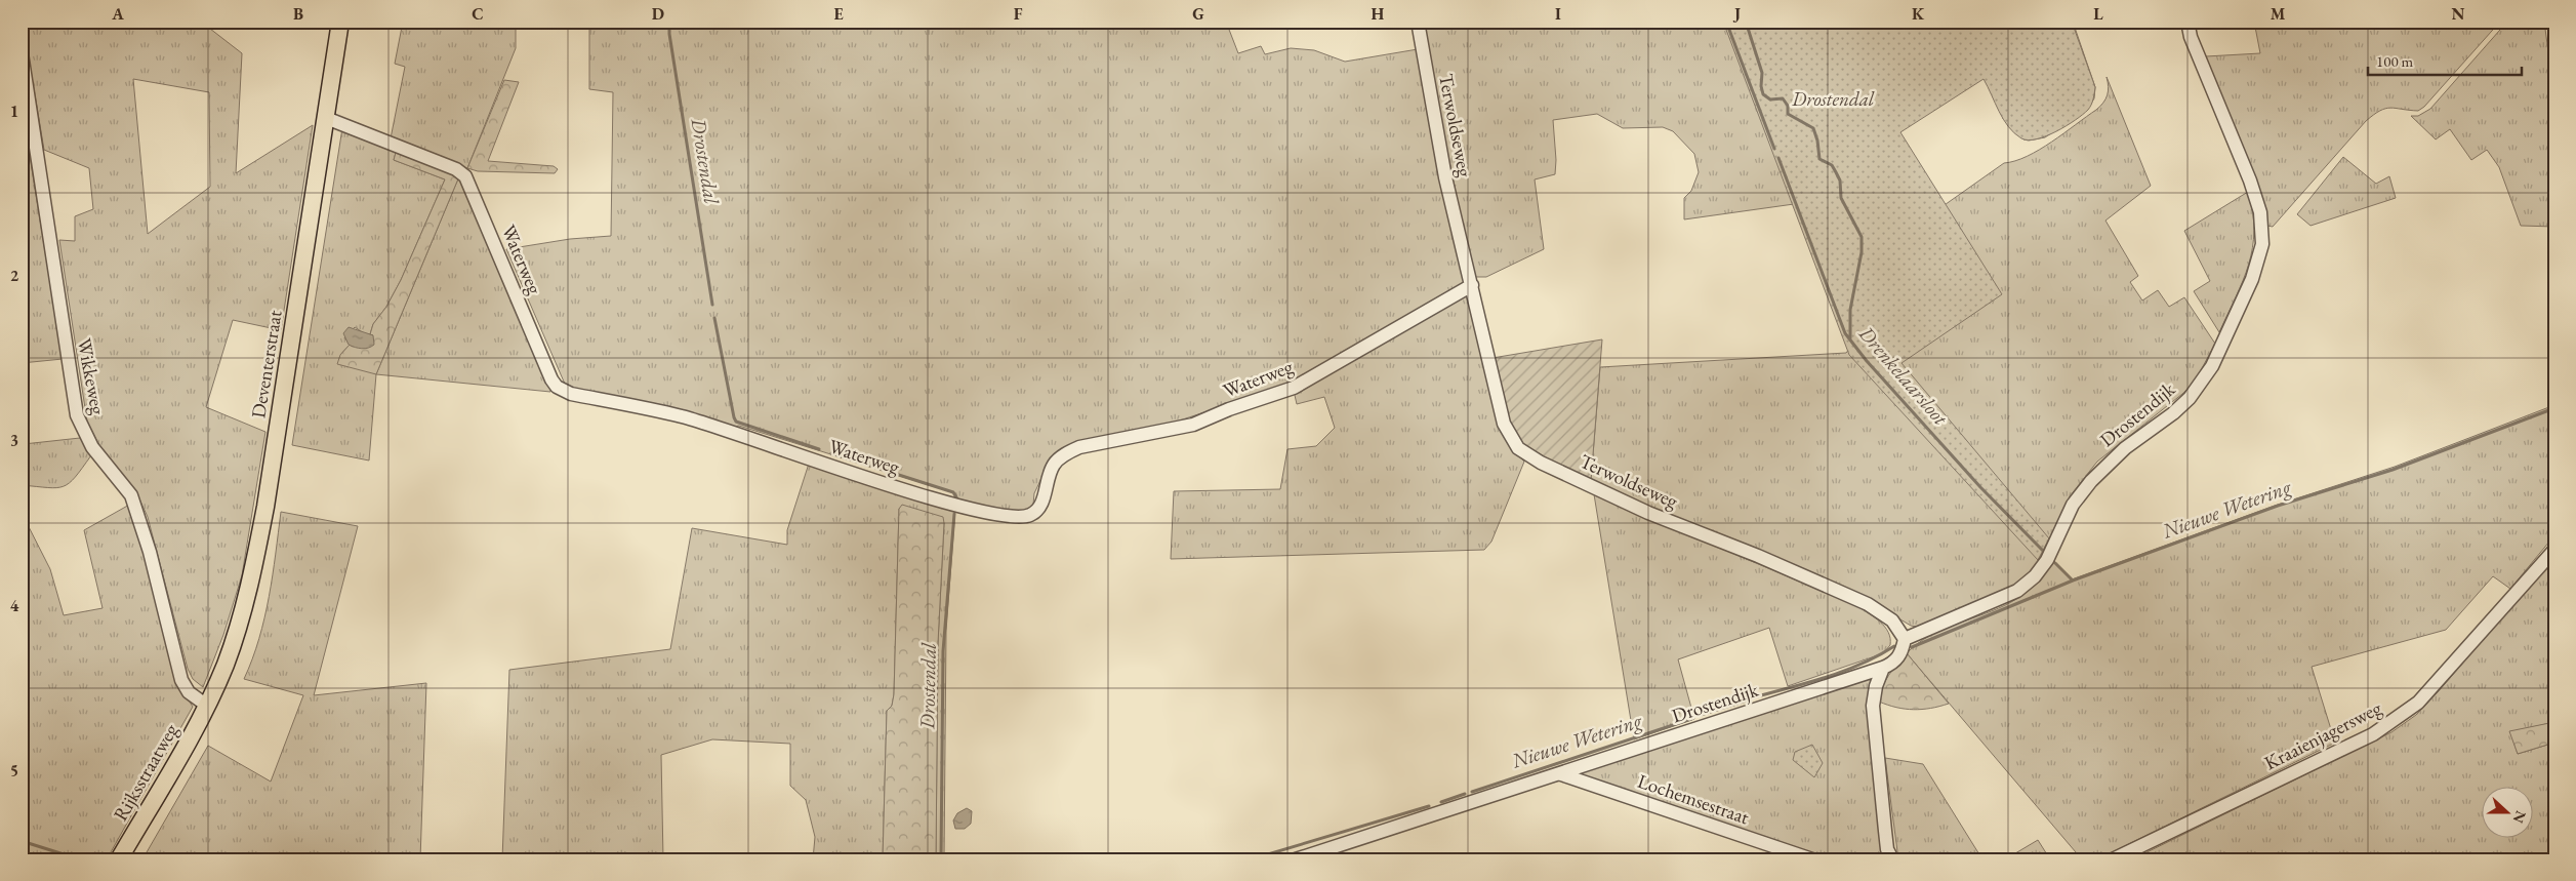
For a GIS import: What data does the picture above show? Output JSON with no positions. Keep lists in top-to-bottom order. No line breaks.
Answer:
{"streets":{"main road":["Deventerstraat","Rijksstraatweg"],"street":["Terwoldseweg","Waterweg","Wikkeweg","Drostendijk","Kraaienjagersweg","Lochemsestraat"]},"crossings":[["Terwoldseweg","Waterweg"],["Terwoldseweg","Drostendijk"],["Waterweg","Deventerstraat"],["Deventerstraat","Wikkeweg"],["Deventerstraat","Rijksstraatweg"],["Wikkeweg","Rijksstraatweg"],["Drostendijk","Lochemsestraat"]],"water":["Drostendal","Drenkelaarsloot","Nieuwe Wetering"],"parks":["Drostendal"],"scale_bar":"100 m","north":"right","grid":{"columns":["A","B","C","D","E","F","G","H","I","J","K","L","M","N"],"rows":["1","2","3","4","5"]}}
